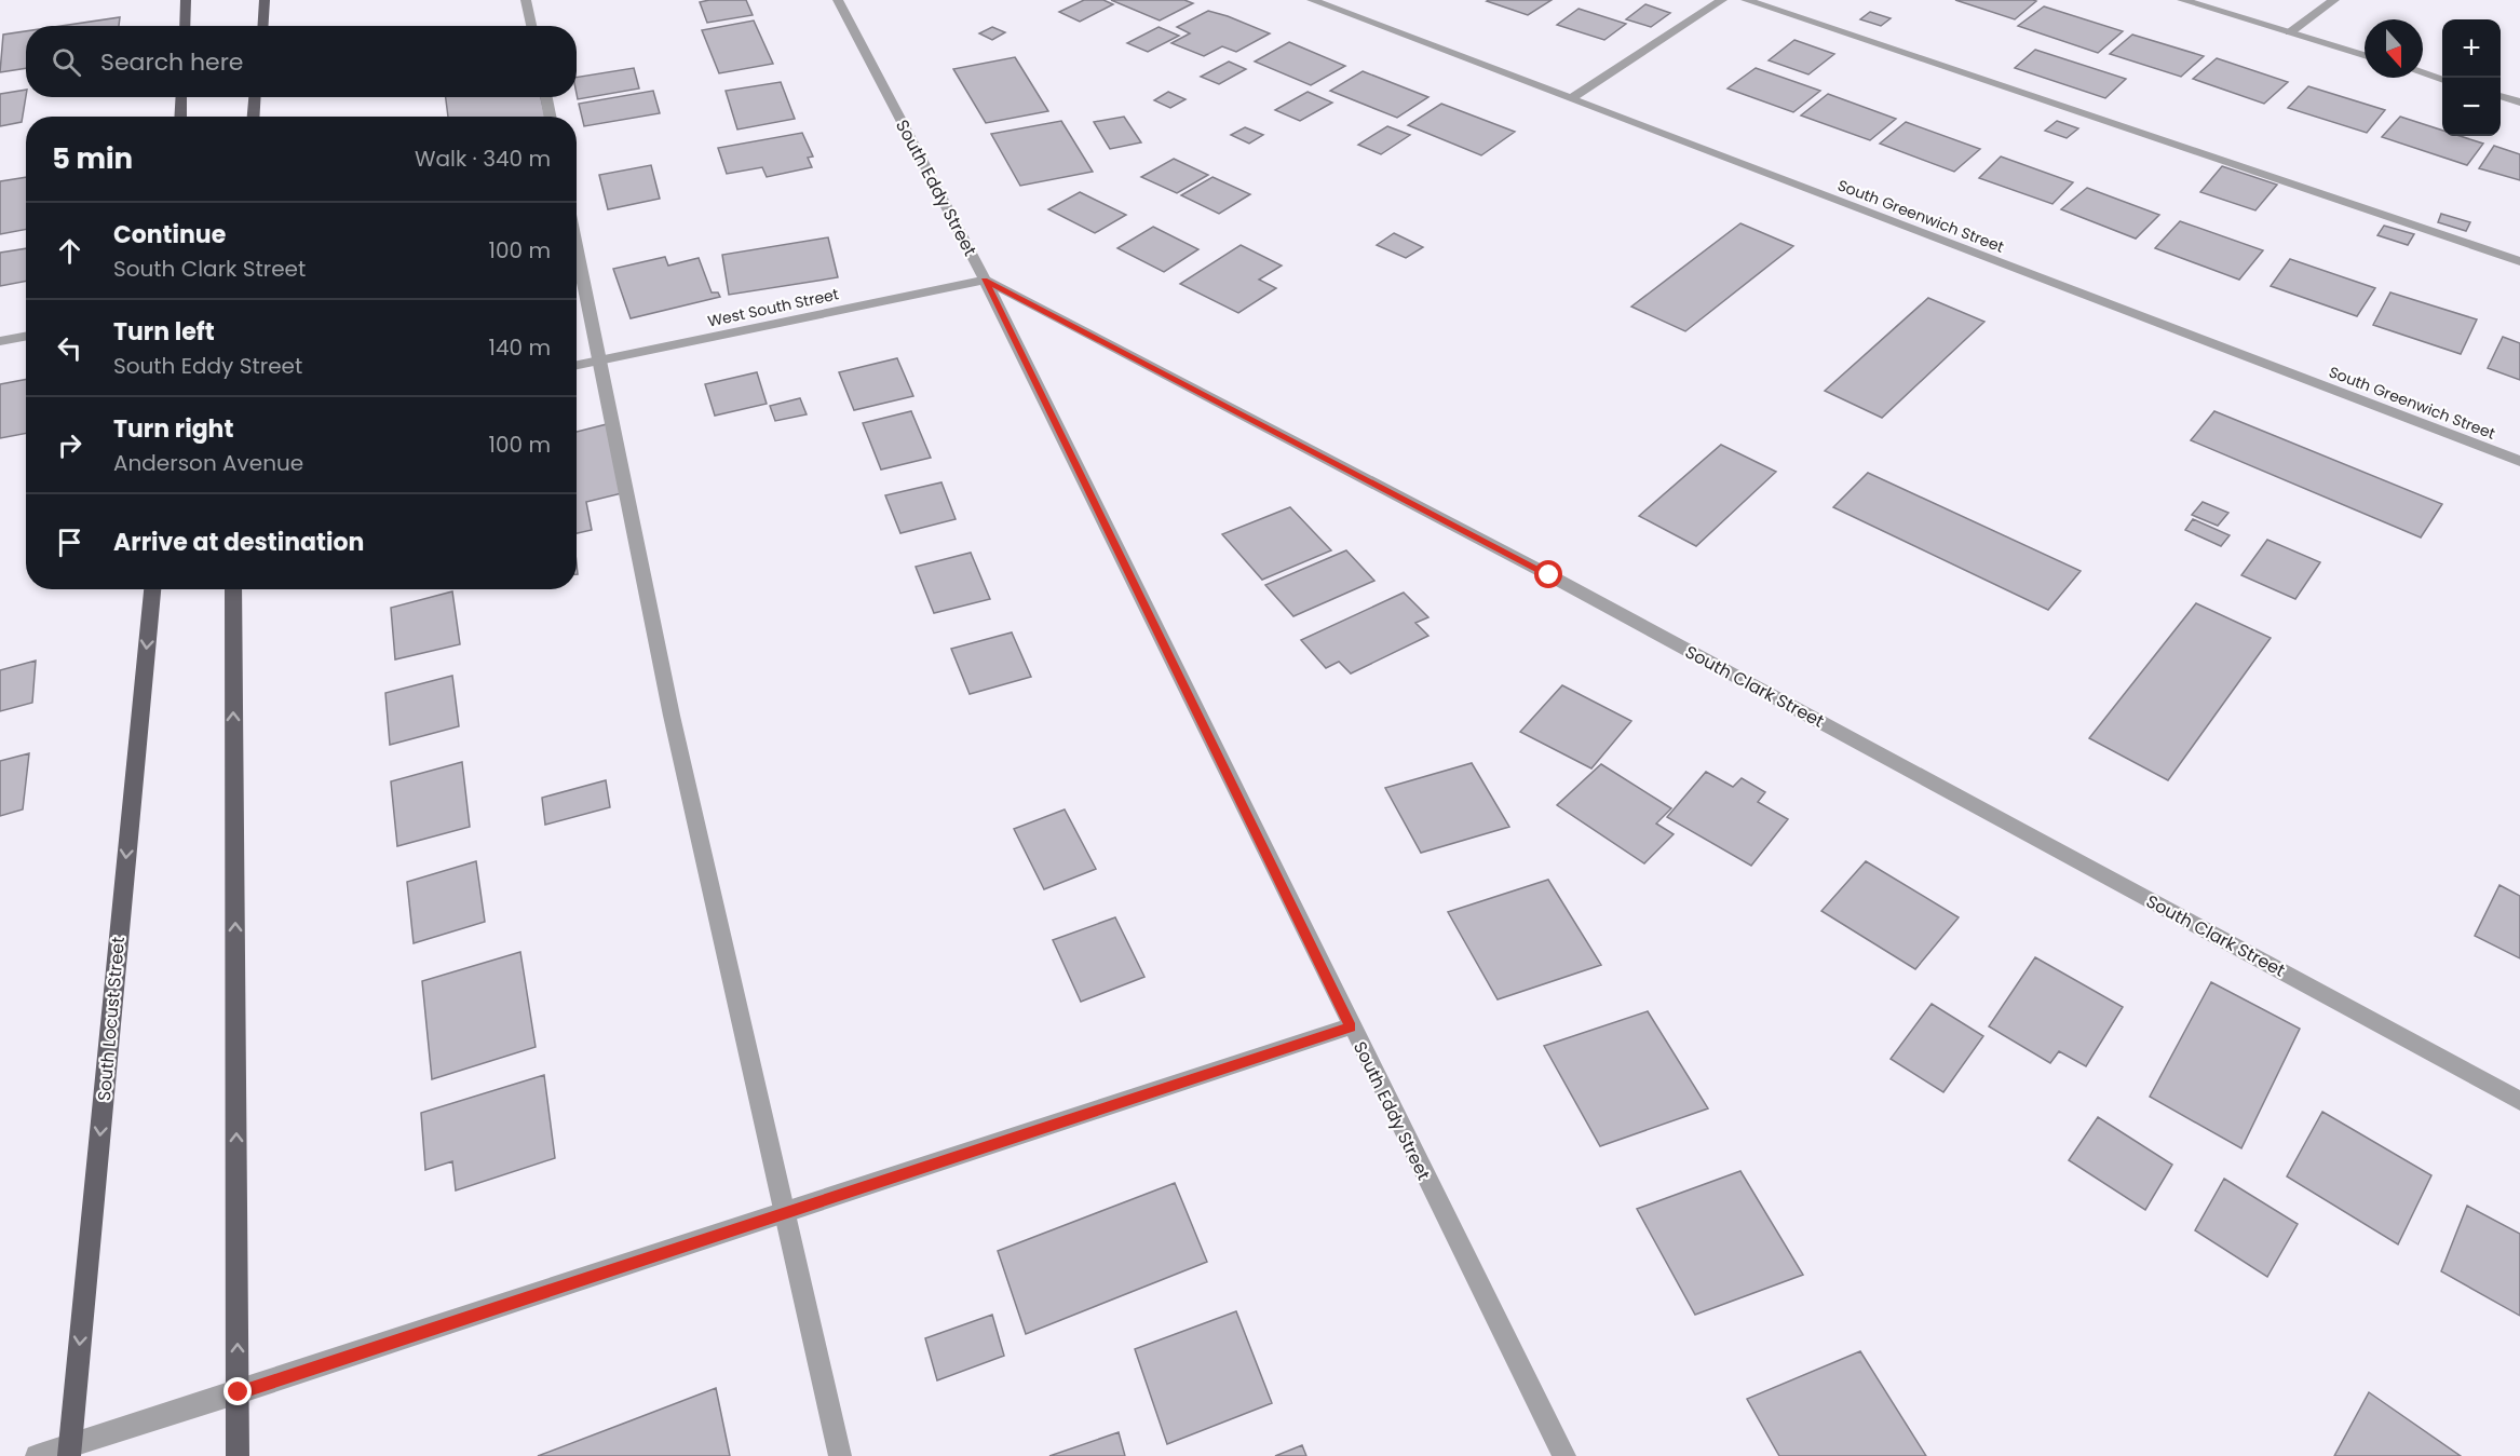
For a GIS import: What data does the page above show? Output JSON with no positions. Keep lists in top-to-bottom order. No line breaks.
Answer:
{"streets":{"main road":["South Locust Street"],"street":["South Eddy Street","South Greenwich Street","West South Street","South Clark Street"]},"crossings":[["South Eddy Street","West South Street"],["South Eddy Street","South Clark Street"],["West South Street","South Clark Street"]],"north":"bottom","page":{"map_buttons":["+","−"],"search":"Search here","heading":["5 min","Walk · 340 m"],"list":[["Continue","South Clark Street","100 m"],["Turn left","South Eddy Street","140 m"],["Turn right","Anderson Avenue","100 m"],"Arrive at destination"]}}
